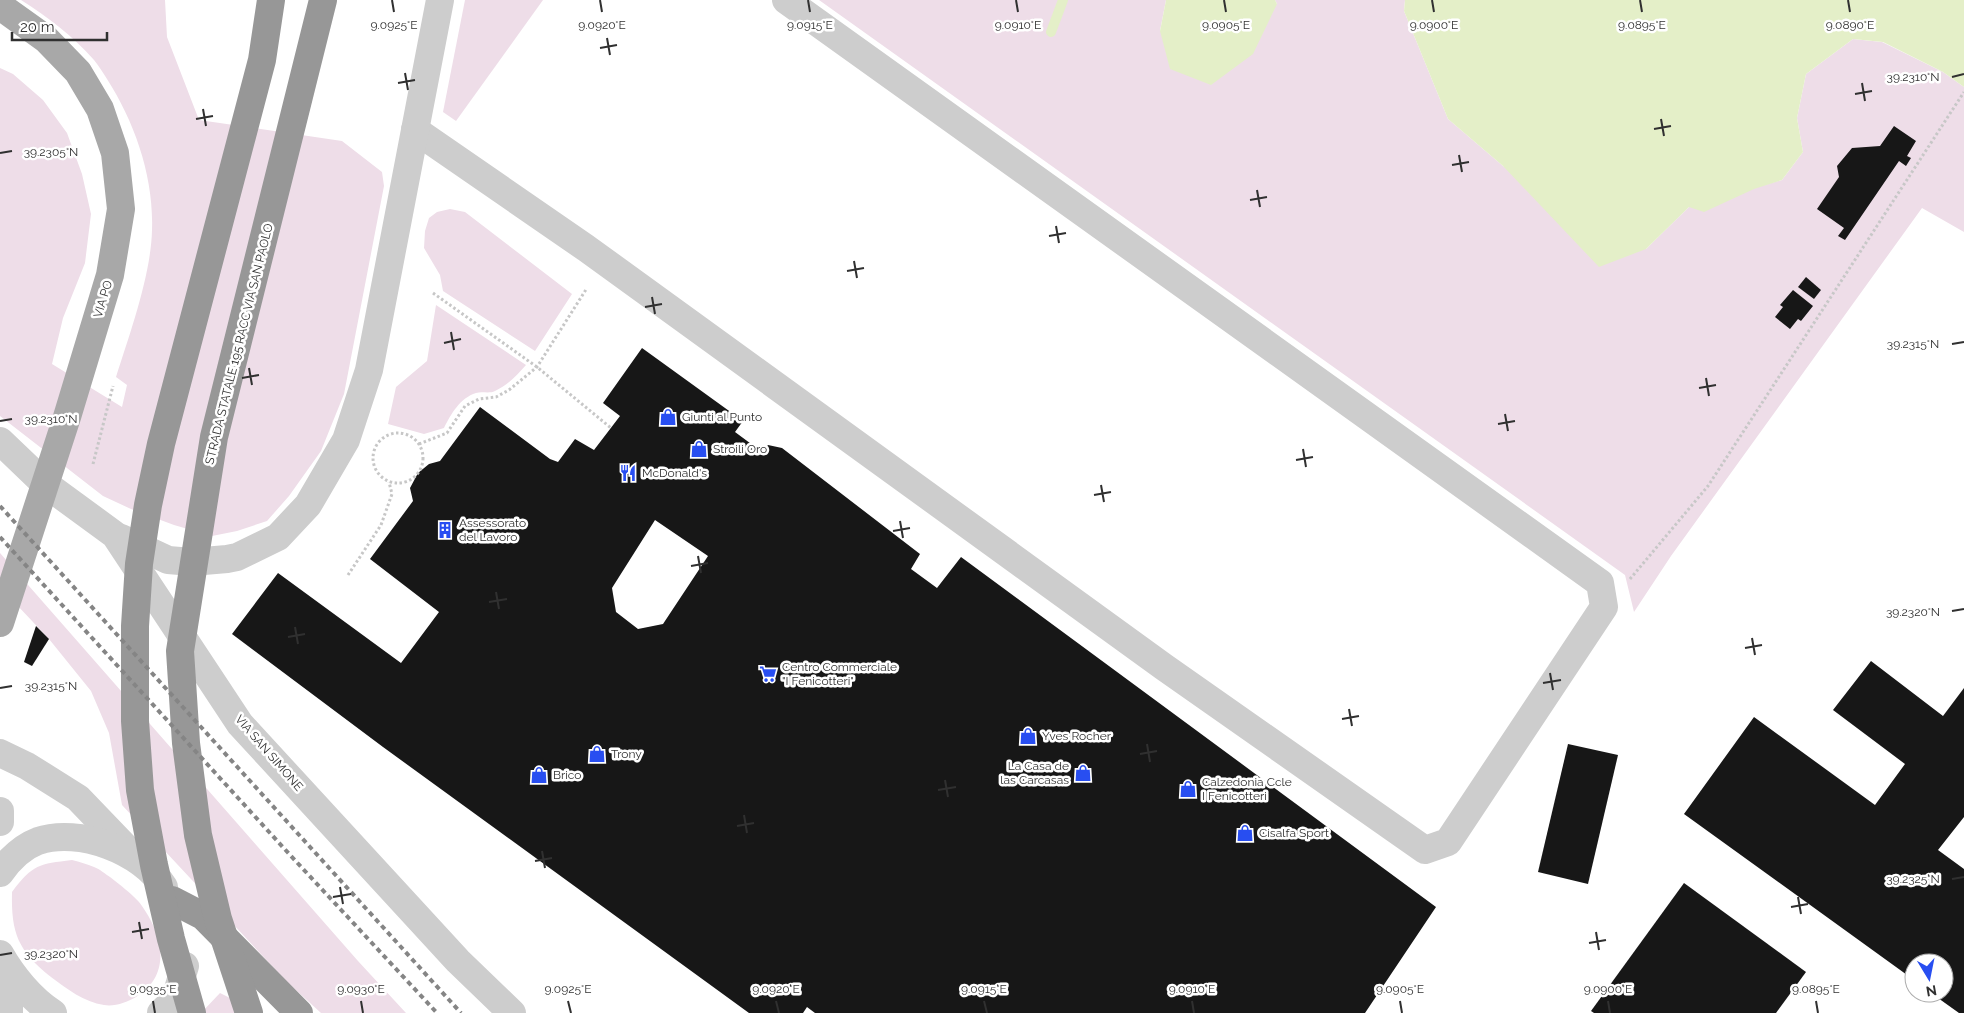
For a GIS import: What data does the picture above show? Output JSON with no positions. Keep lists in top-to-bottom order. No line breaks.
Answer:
{"streets":{"highway":["STRADA STATALE 195 RACC VIA SAN PAOLO"],"main road":["VIA PO"],"street":["VIA SAN SIMONE"]},"places":{"shop":["Giunti al Punto","Stroili Oro","Yves Rocher","Trony","La Casa de las Carcasas","Brico","Calzedonia Ccle I Fenicotteri","Cisalfa Sport"],"restaurant":["McDonald's"],"building":["Assessorato del Lavoro"],"supermarket":["Centro Commerciale \"I Fenicotteri\""]},"scale_bar":"20 m","north":"bottom","coordinates":["9.0925°E","9.0920°E","9.0915°E","9.0910°E","9.0905°E","9.0900°E","9.0895°E","9.0890°E","39.2310°N","39.2305°N","39.2315°N","39.2320°N","39.2325°N","9.0935°E","9.0930°E"]}
